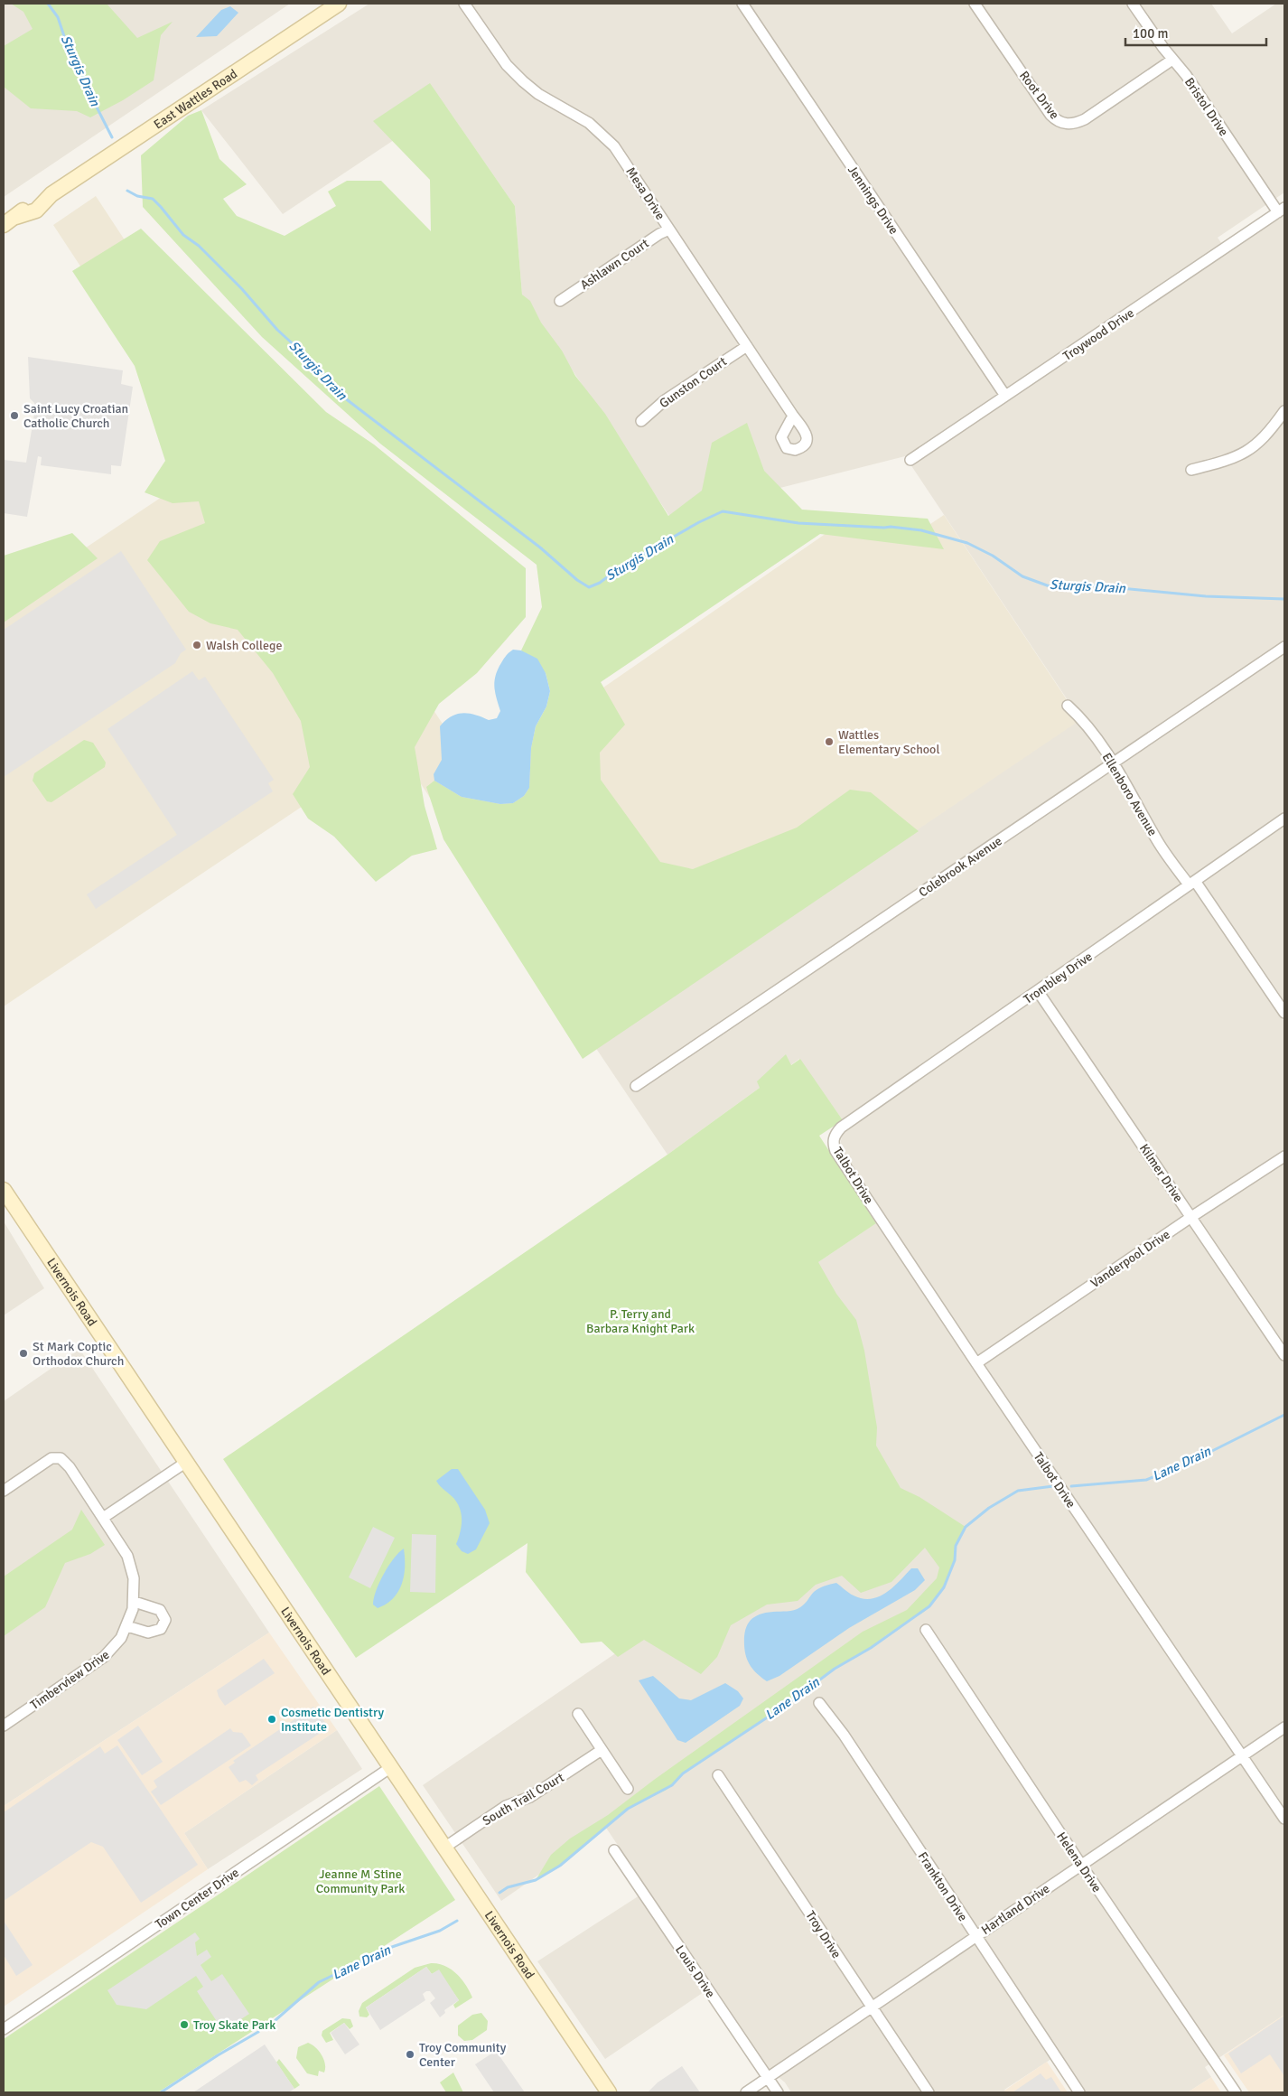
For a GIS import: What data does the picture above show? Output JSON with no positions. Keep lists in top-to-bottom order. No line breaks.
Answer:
{"streets":{"main road":["East Wattles Road","Livernois Road"],"street":["Root Drive","Bristol Drive","Mesa Drive","Jennings Drive","Ashlawn Court","Troywood Drive","Gunston Court","Ellenboro Avenue","Colebrook Avenue","Trombley Drive","Kilmer Drive","Talbot Drive","Vanderpool Drive","Timberview Drive","South Trail Court","Helena Drive","Frankton Drive","Town Center Drive","Hartland Drive","Troy Drive","Louis Drive"]},"crossings":[["Root Drive","Bristol Drive"],["Bristol Drive","Troywood Drive"],["Mesa Drive","Ashlawn Court"],["Mesa Drive","Gunston Court"],["Jennings Drive","Troywood Drive"],["Ellenboro Avenue","Colebrook Avenue"],["Ellenboro Avenue","Trombley Drive"],["Trombley Drive","Kilmer Drive"],["Trombley Drive","Talbot Drive"],["Kilmer Drive","Vanderpool Drive"],["Talbot Drive","Vanderpool Drive"],["Talbot Drive","Hartland Drive"],["Livernois Road","South Trail Court"],["Livernois Road","Town Center Drive"],["Helena Drive","Hartland Drive"],["Frankton Drive","Hartland Drive"],["Hartland Drive","Troy Drive"],["Hartland Drive","Louis Drive"]],"water":["Sturgis Drain","Lane Drain"],"parks":["P. Terry and Barbara Knight Park","Jeanne M Stine Community Park"],"places":["Saint Lucy Croatian Catholic Church","Walsh College","Wattles Elementary School","St Mark Coptic Orthodox Church","Cosmetic Dentistry Institute","Troy Skate Park","Troy Community Center"],"scale_bar":"100 m"}
